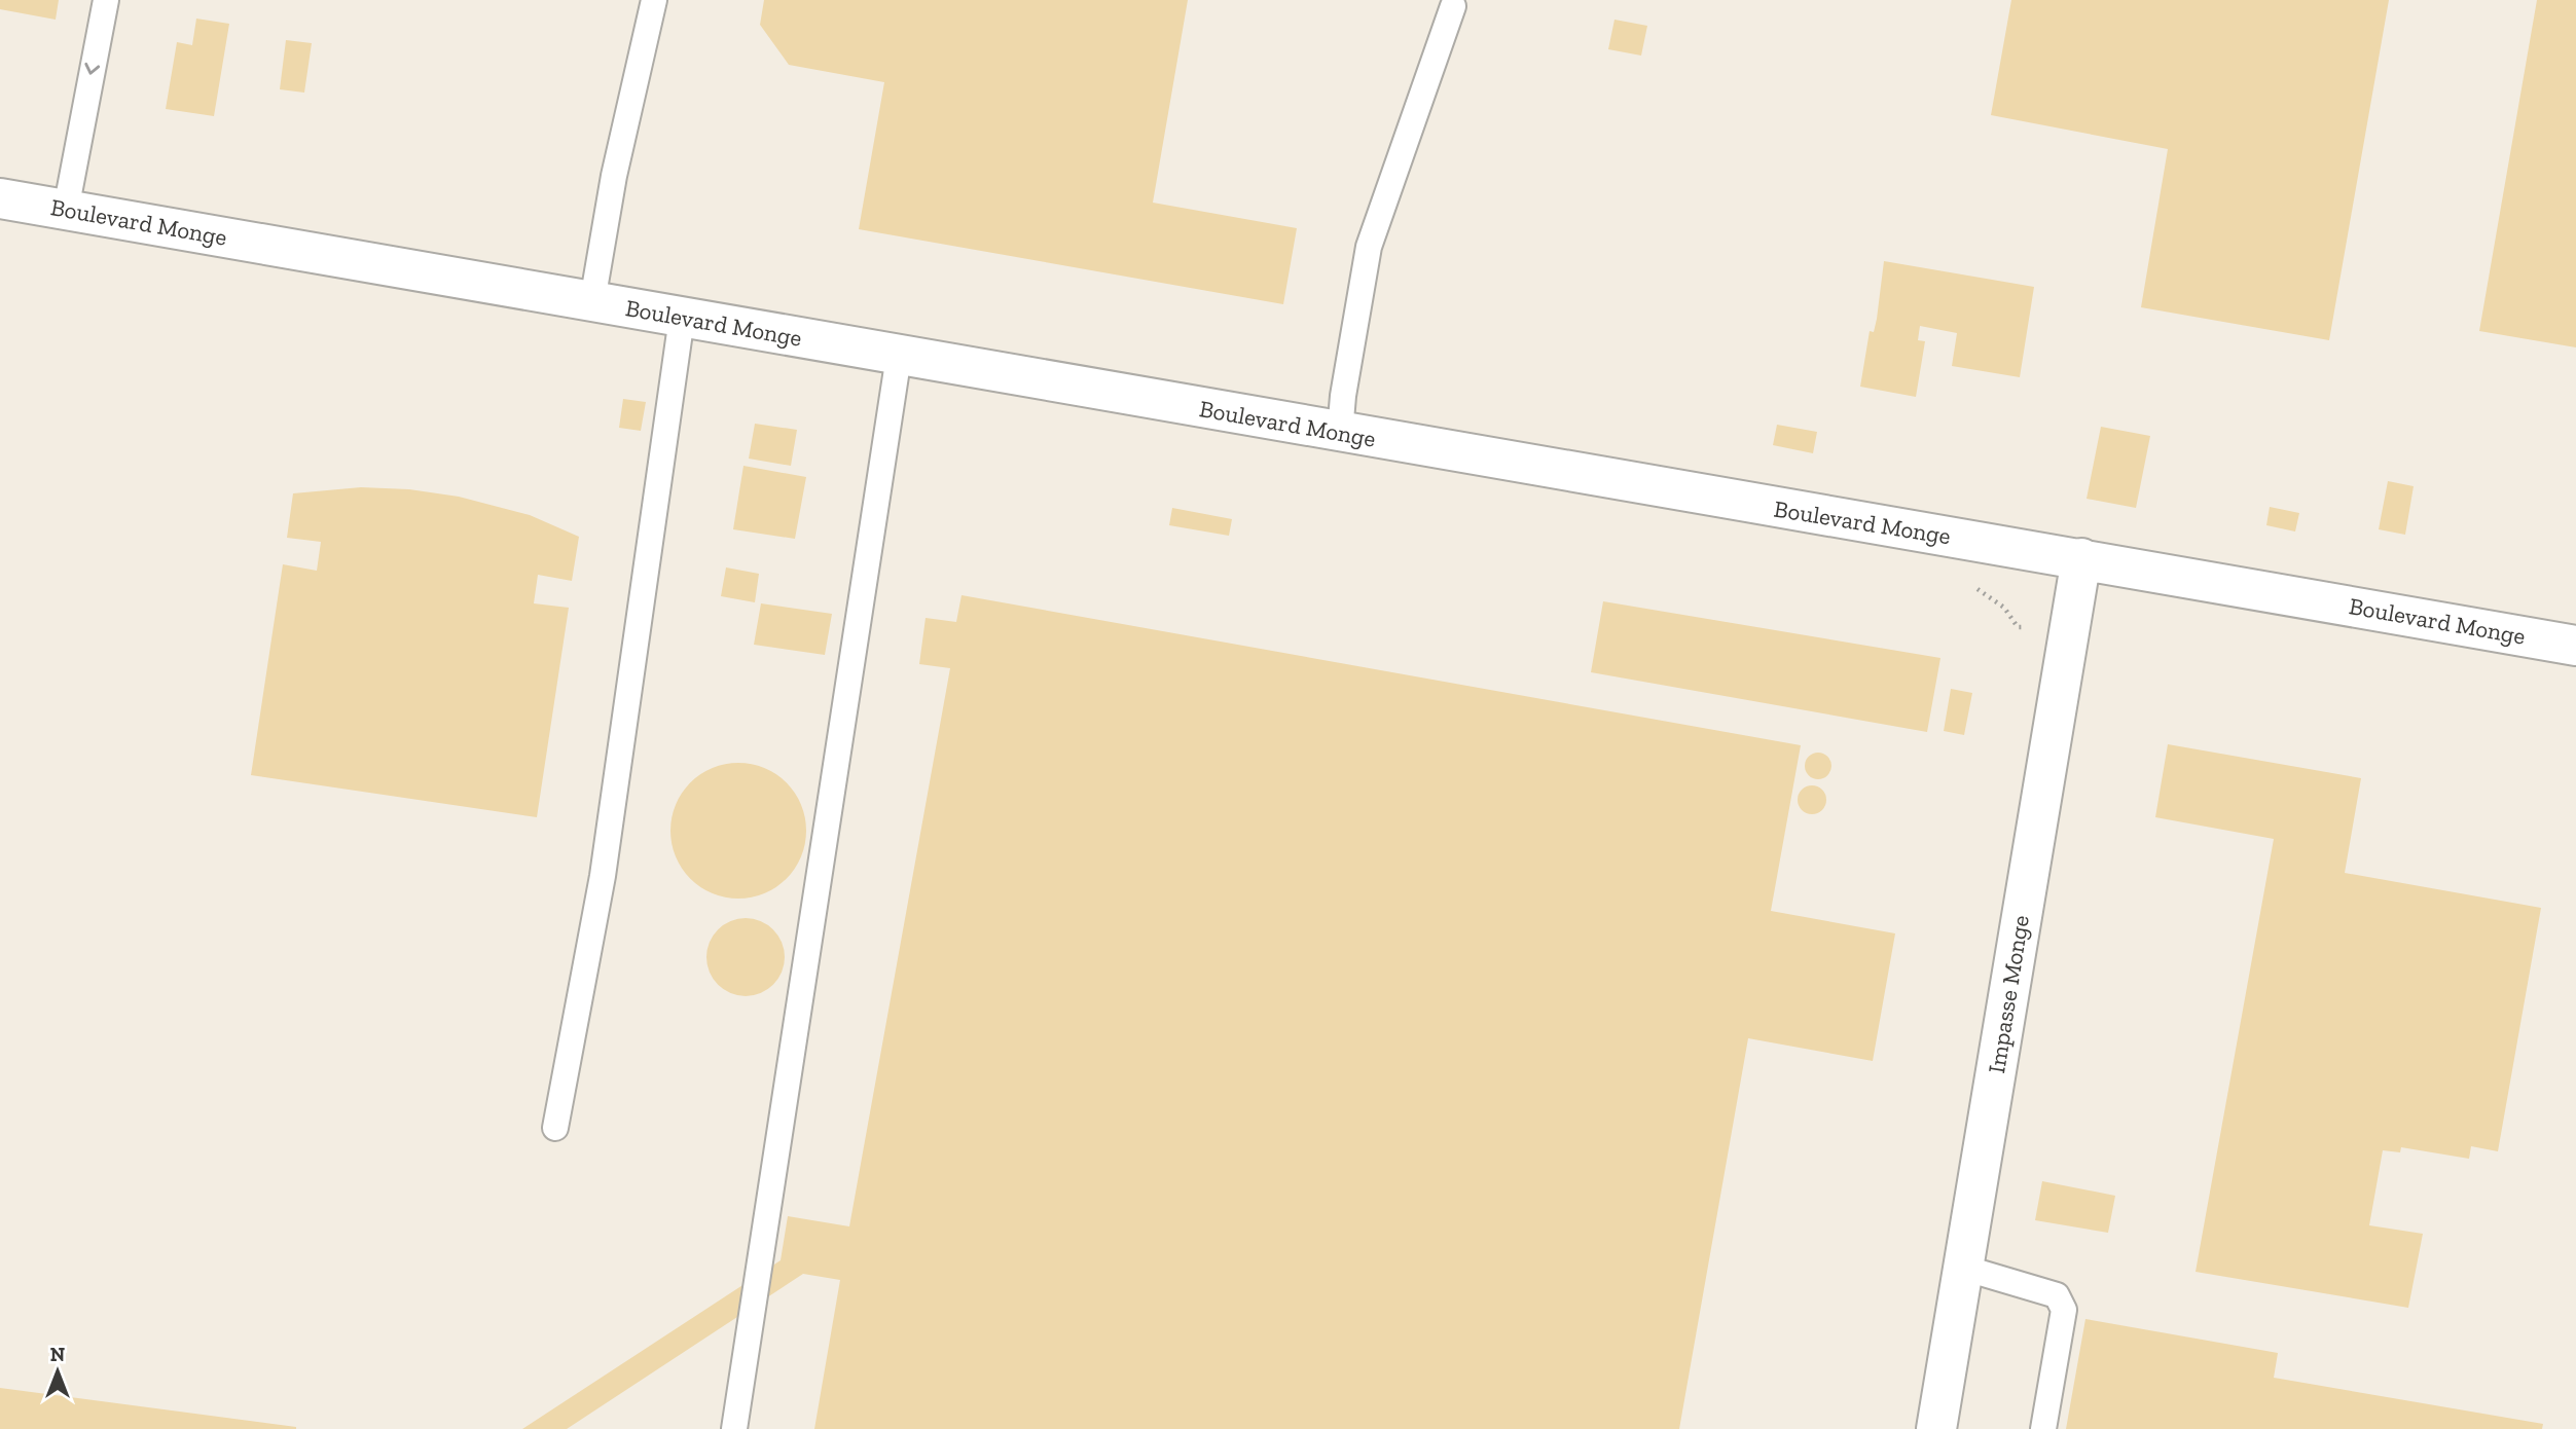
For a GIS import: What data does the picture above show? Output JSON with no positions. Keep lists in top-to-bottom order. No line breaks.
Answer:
{"streets":{"street":["Boulevard Monge","Impasse Monge"]},"crossings":[["Boulevard Monge","Impasse Monge"]],"north":"top"}
